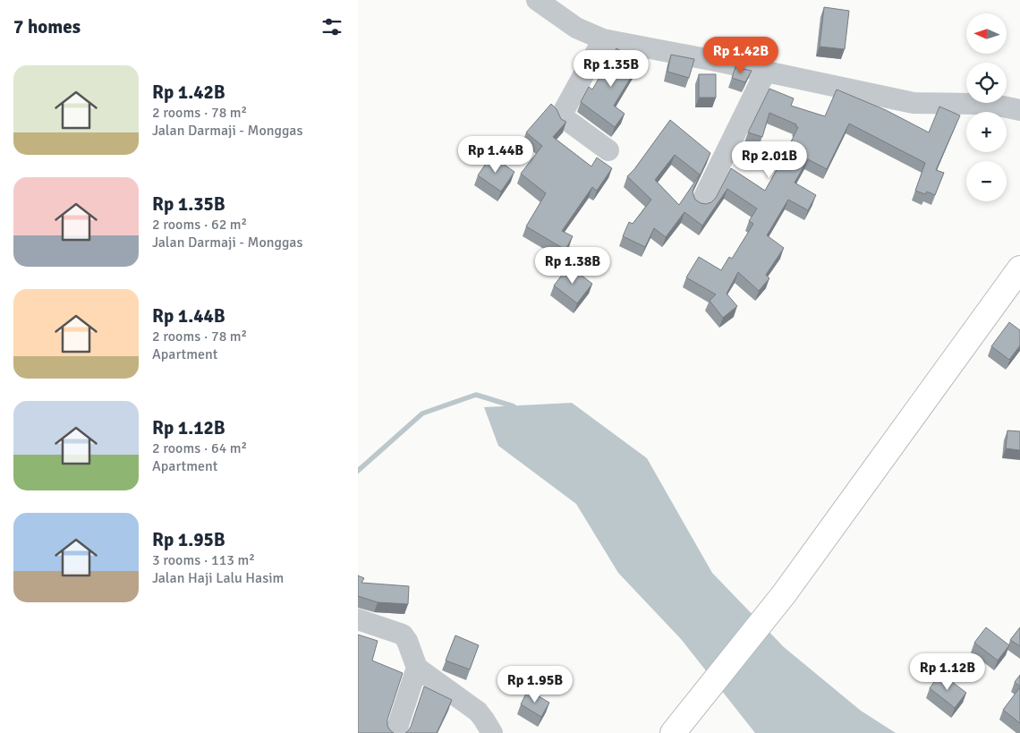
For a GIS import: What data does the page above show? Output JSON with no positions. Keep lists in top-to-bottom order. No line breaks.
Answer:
{"north":"left","page":{"heading":"7 homes","map_buttons":["+","−"],"price":["Rp 1.42B","Rp 1.35B","Rp 1.44B","Rp 2.01B","Rp 1.38B","Rp 1.12B","Rp 1.95B"],"list":[{"name":"Rp 1.42B","note":"2 rooms · 78 m² · Jalan Darmaji - Monggas"},{"name":"Rp 1.35B","note":"2 rooms · 62 m² · Jalan Darmaji - Monggas"},{"name":"Rp 1.44B","note":"2 rooms · 78 m² · Apartment"},{"name":"Rp 1.12B","note":"2 rooms · 64 m² · Apartment"},{"name":"Rp 1.95B","note":"3 rooms · 113 m² · Jalan Haji Lalu Hasim"}]}}
